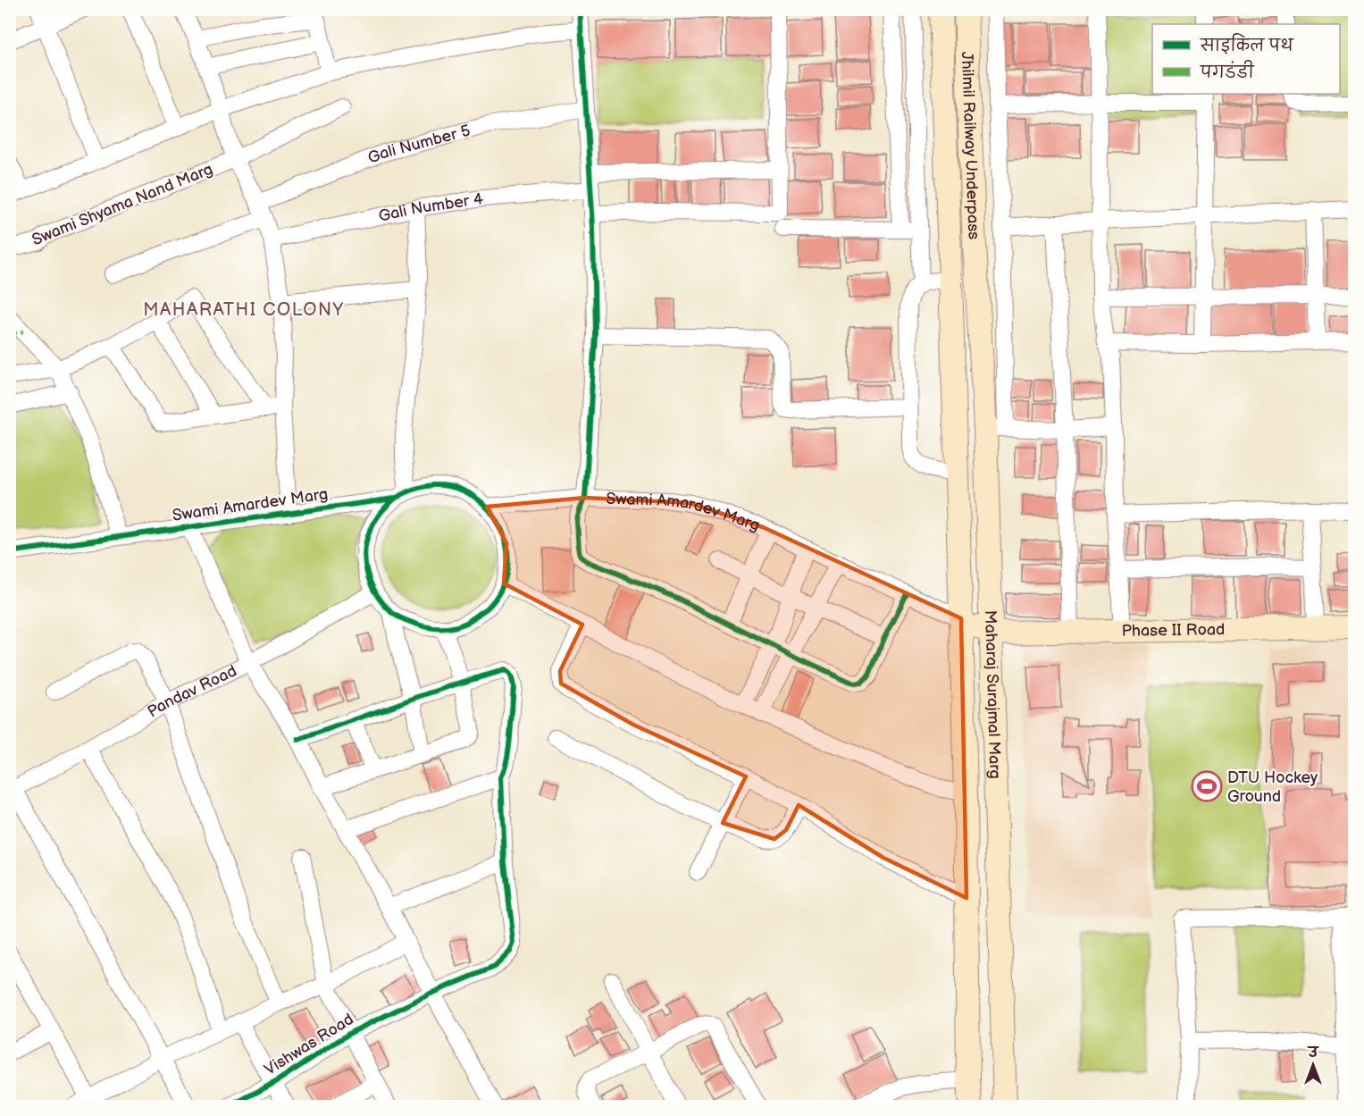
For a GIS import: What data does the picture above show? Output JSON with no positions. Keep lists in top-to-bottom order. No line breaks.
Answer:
{"streets":{"main road":["Jhilmil Railway Underpass","Phase II Road","Maharaj Surajmal Marg"],"street":["Gali Number 5","Swami Shyama Nand Marg","Gali Number 4","Swami Amardev Marg","Pandav Road","Vishwas Road"]},"crossings":[["Jhilmil Railway Underpass","Swami Amardev Marg"],["Jhilmil Railway Underpass","Maharaj Surajmal Marg"],["Swami Amardev Marg","Pandav Road"],["Phase II Road","Maharaj Surajmal Marg"]],"districts":["MAHARATHI COLONY"],"places":{"sports":["DTU Hockey Ground"]},"legend":["साइकिल पथ","पगडंडी"],"north":"top"}
